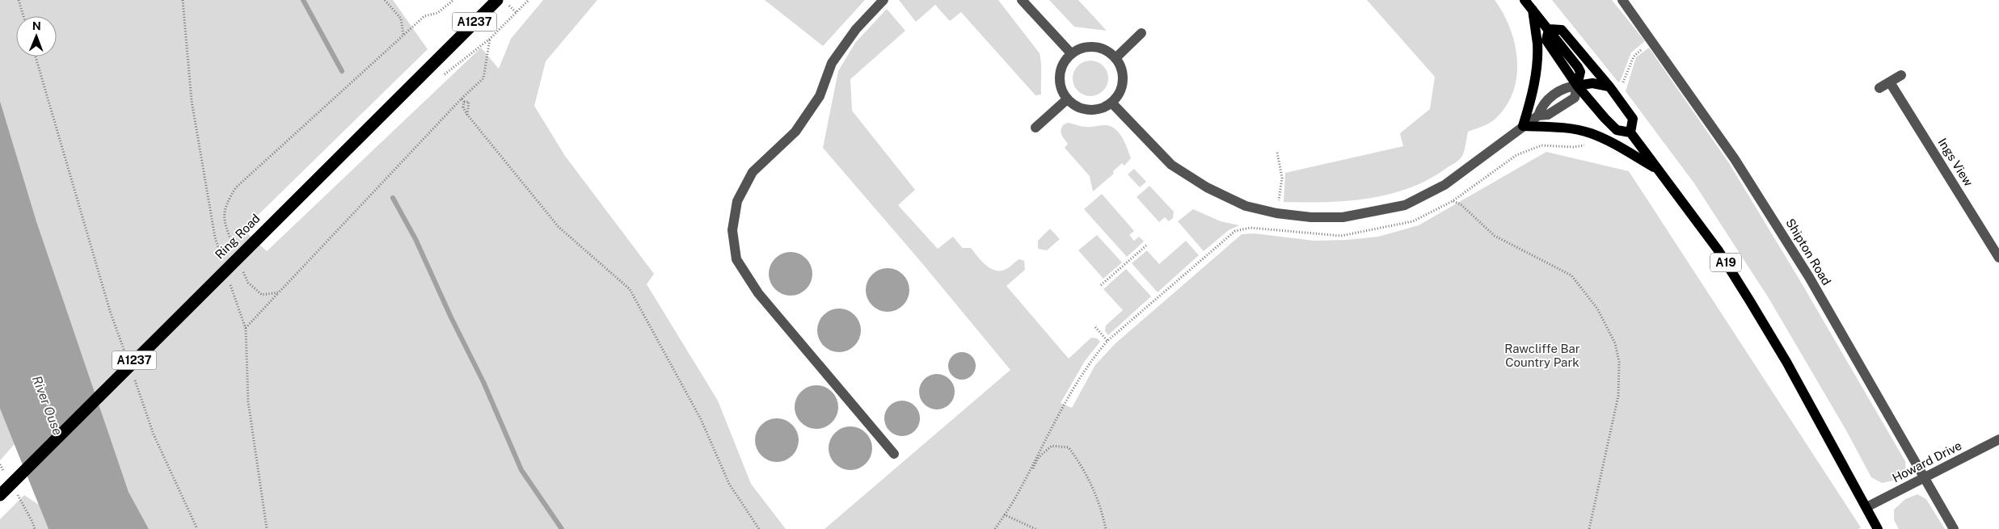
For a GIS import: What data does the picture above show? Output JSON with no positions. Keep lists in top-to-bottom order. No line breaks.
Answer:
{"streets":{"highway":["A1237","Ring Road"],"main road":["A19"],"street":["Ings View","Shipton Road","Howard Drive"]},"crossings":[["Shipton Road","Howard Drive"],["A19","Howard Drive"]],"water":["River Ouse"],"parks":["Rawcliffe Bar Country Park"],"north":"top"}
